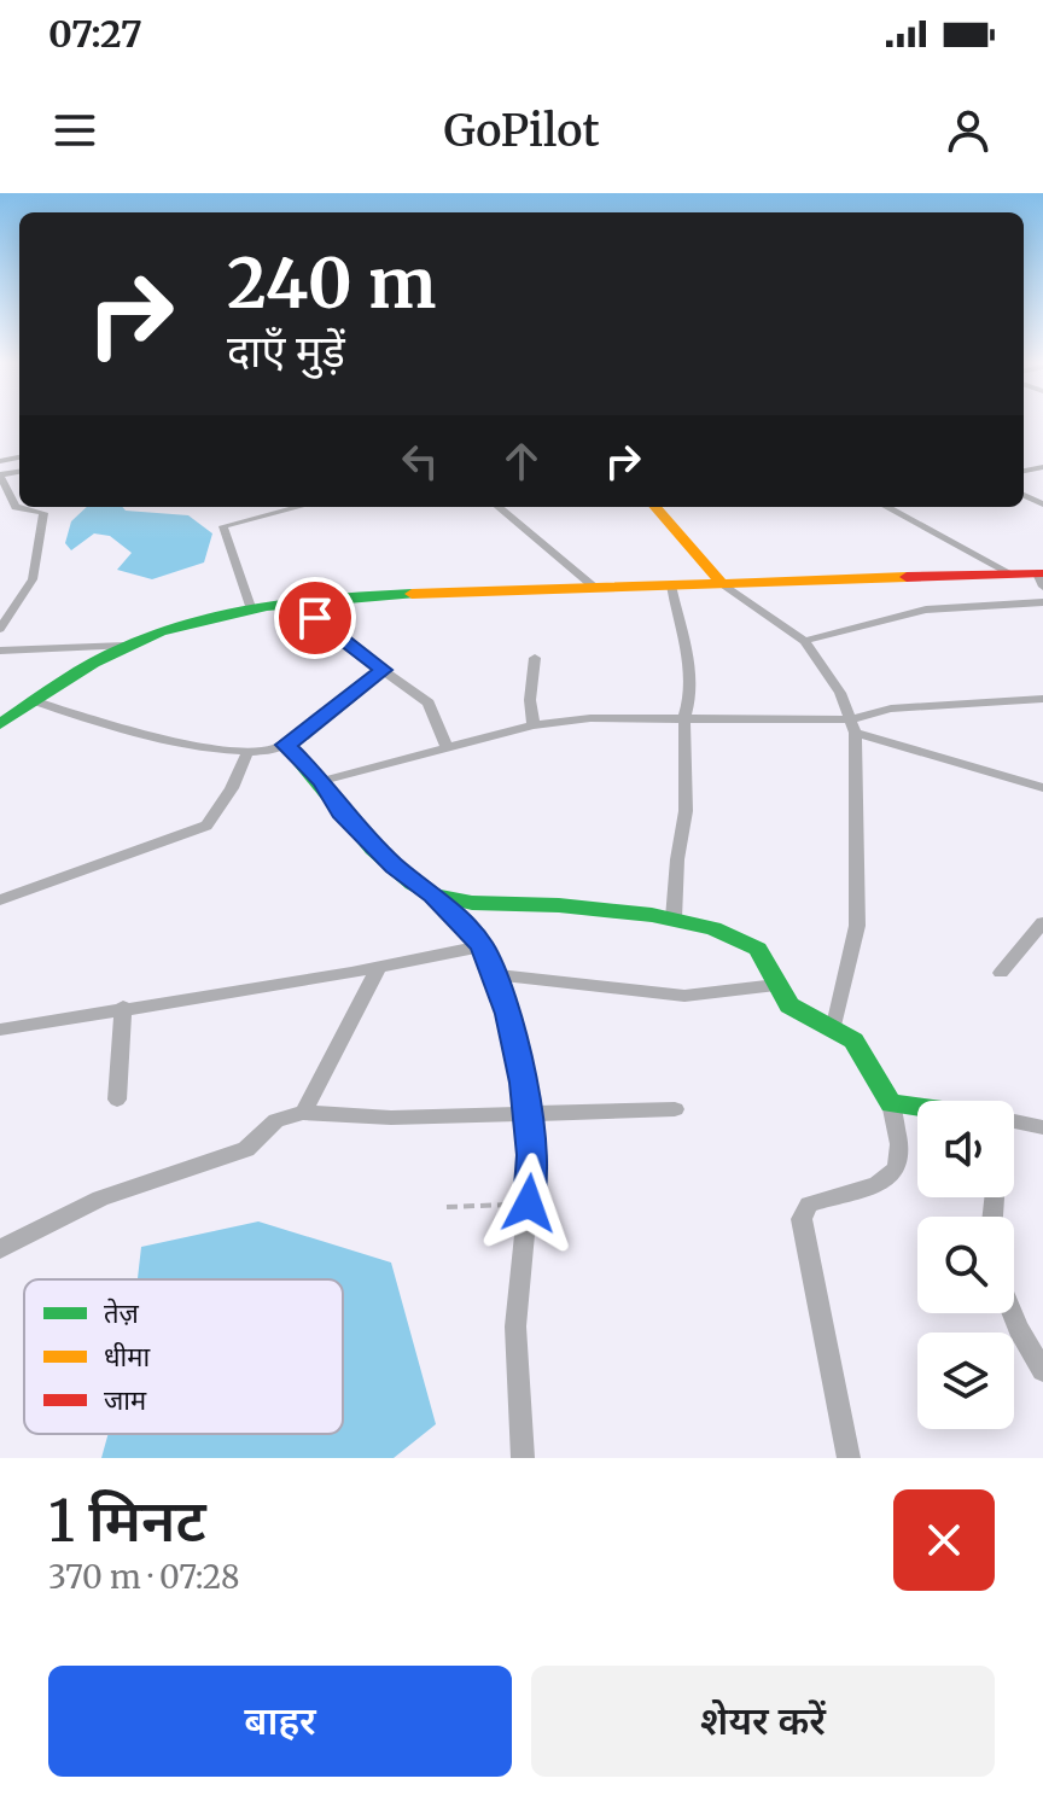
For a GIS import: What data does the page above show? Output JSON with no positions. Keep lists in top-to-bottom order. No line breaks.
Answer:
{"legend":["तेज़","धीमा","जाम"],"page":{"status":"07:27","header":"GoPilot","turn":["240 m","दाएँ मुड़ें"],"heading":["1 मिनट","370 m · 07:28"],"buttons":["बाहर","शेयर करें"]}}
